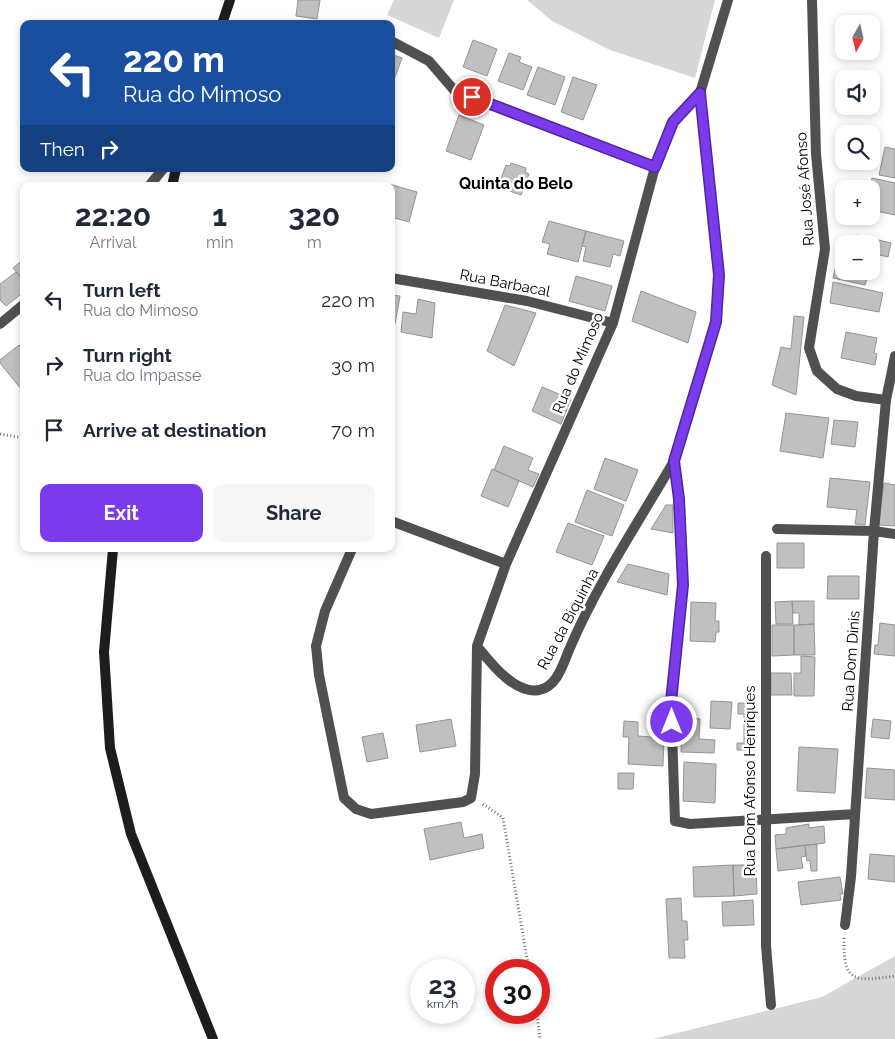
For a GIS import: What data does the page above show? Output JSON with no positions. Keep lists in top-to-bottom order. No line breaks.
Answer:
{"streets":{"street":["Rua José Afonso","Rua Barbacal","Rua do Mimoso","Rua da Biquinha","Rua Dom Dinis","Rua Dom Afonso Henriques"]},"crossings":[["Rua José Afonso","Rua Dom Dinis"],["Rua Barbacal","Rua do Mimoso"],["Rua do Mimoso","Rua da Biquinha"]],"districts":["Quinta do Belo"],"north":"bottom","page":{"map_buttons":["+","−"],"turn":["220 m","Rua do Mimoso"],"then":"Then","eta":["22:20","Arrival","1","min","320","m"],"list":[{"name":"Turn left","note":"Rua do Mimoso","value":"220 m"},{"name":"Turn right","note":"Rua do Impasse","value":"30 m"},{"name":"Arrive at destination","value":"70 m"}],"buttons":["Exit","Share"],"speed":"23 km/h","limit":"30"}}
